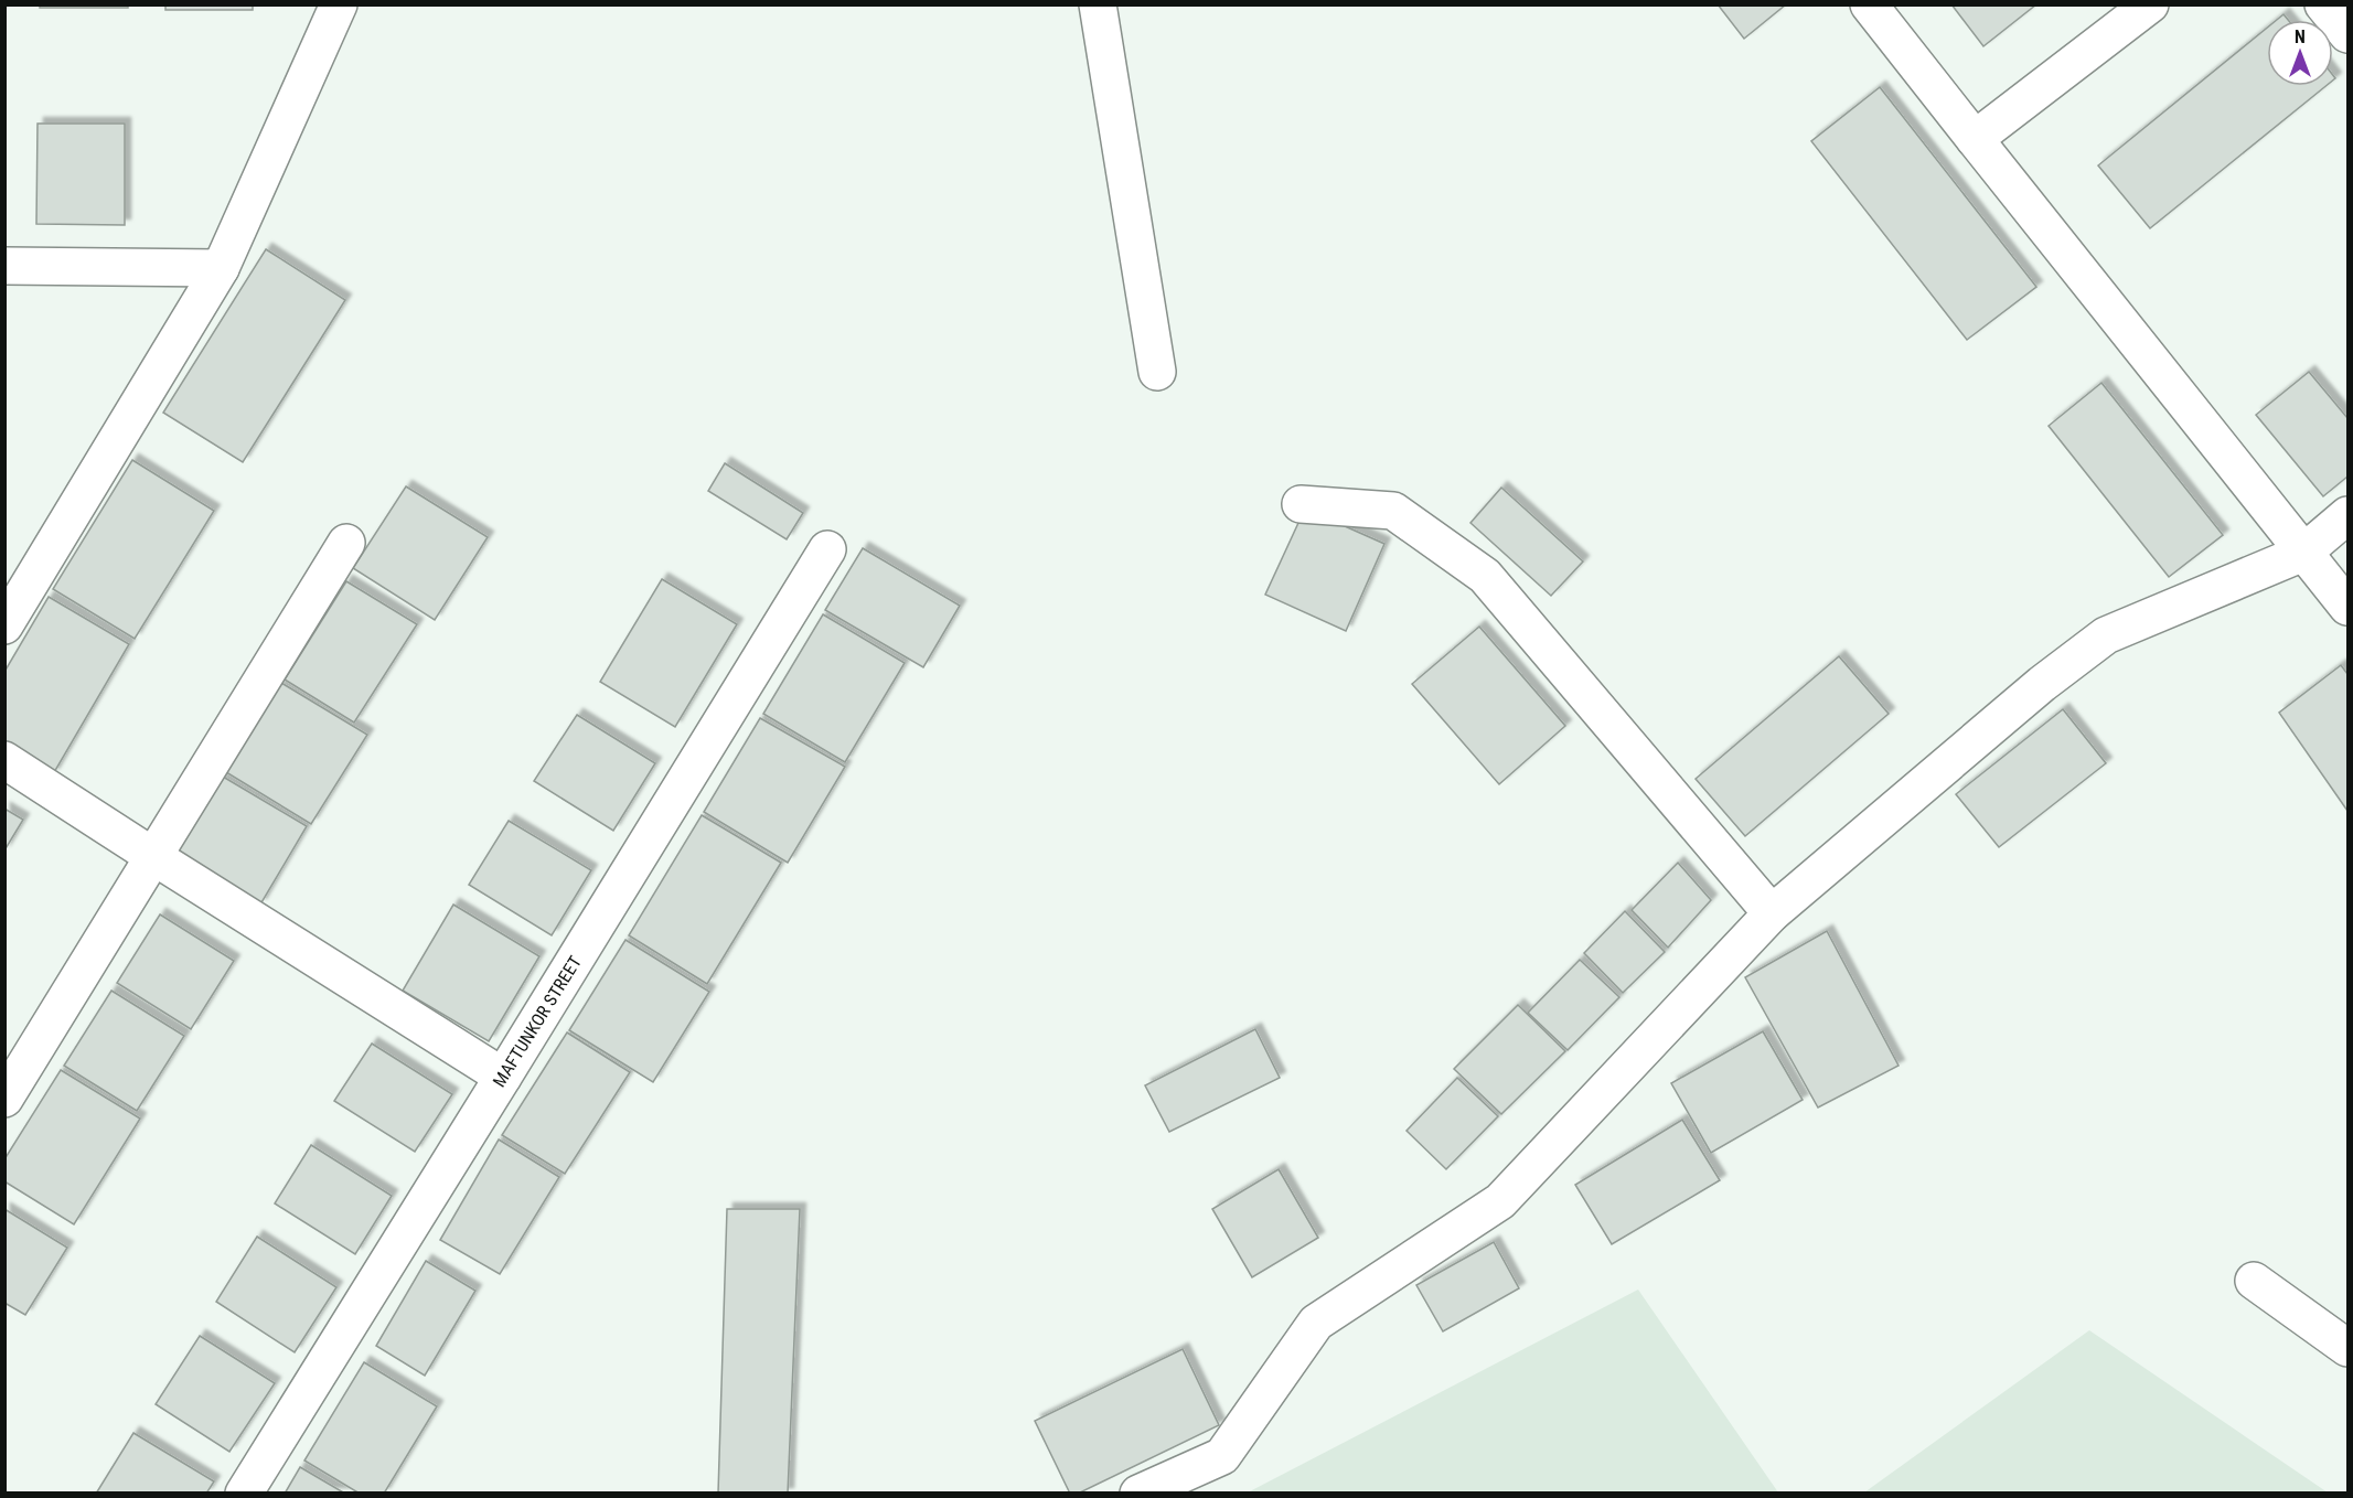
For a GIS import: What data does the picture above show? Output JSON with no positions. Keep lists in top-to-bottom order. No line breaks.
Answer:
{"streets":{"street":["MAFTUNKOR STREET"]},"north":"top"}
